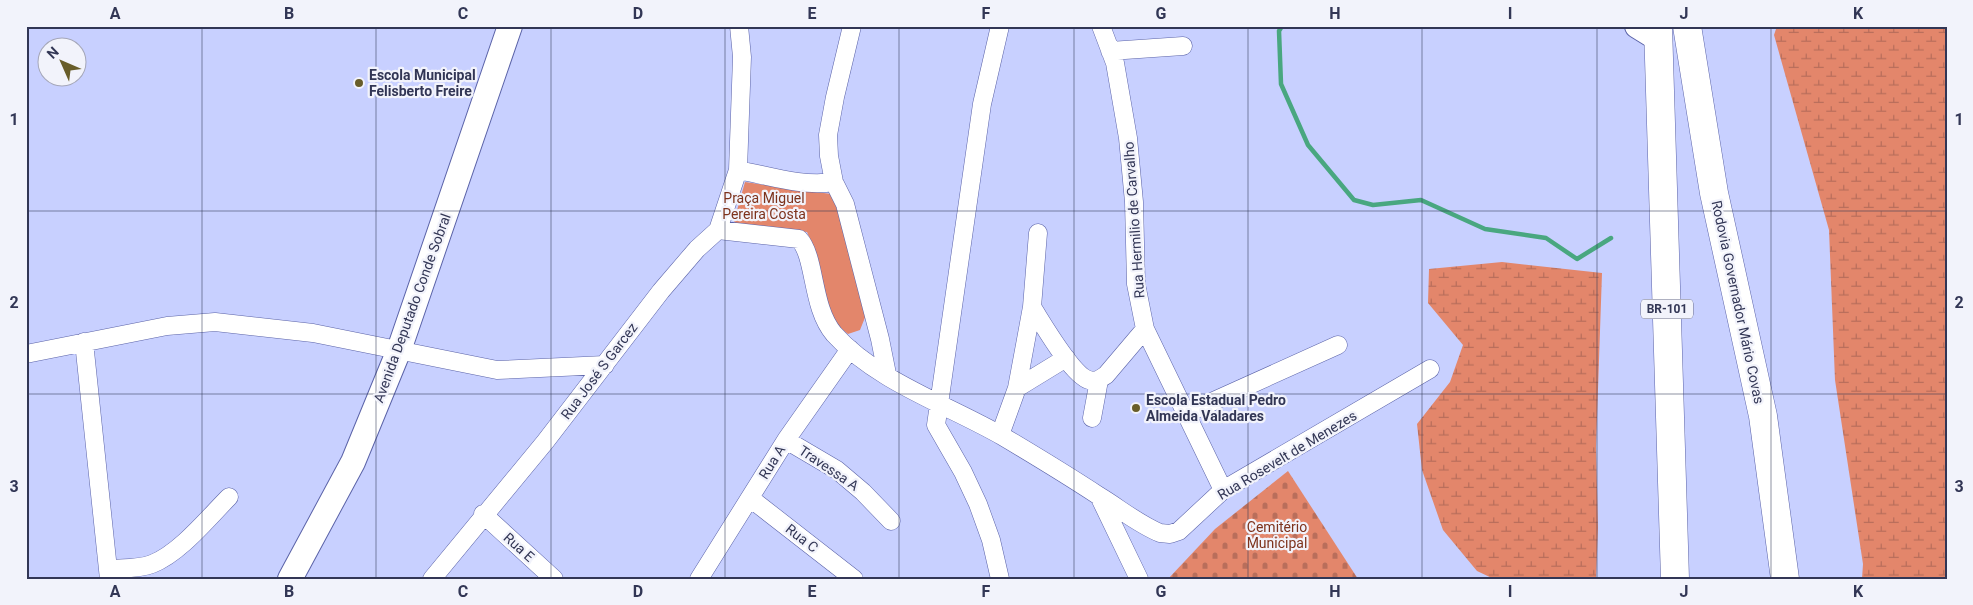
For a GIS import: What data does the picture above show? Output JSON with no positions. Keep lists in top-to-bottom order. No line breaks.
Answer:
{"streets":{"highway":["Rodovia Governador Mário Covas","BR-101"],"main road":["Avenida Deputado Conde Sobral"],"street":["Rua Hermilio de Carvalho","Rua José S Garcez","Rua Rosevelt de Menezes","Rua A","Travessa A","Rua C","Rua E"]},"crossings":[["Rua Hermilio de Carvalho","Rua Rosevelt de Menezes"],["Rua José S Garcez","Rua E"],["Rua A","Travessa A"],["Rua A","Rua C"]],"parks":["Praça Miguel Pereira Costa","Cemitério Municipal"],"places":["Escola Municipal Felisberto Freire","Escola Estadual Pedro Almeida Valadares"],"north":"top left","grid":{"columns":["A","B","C","D","E","F","G","H","I","J","K"],"rows":["1","2","3"]}}
